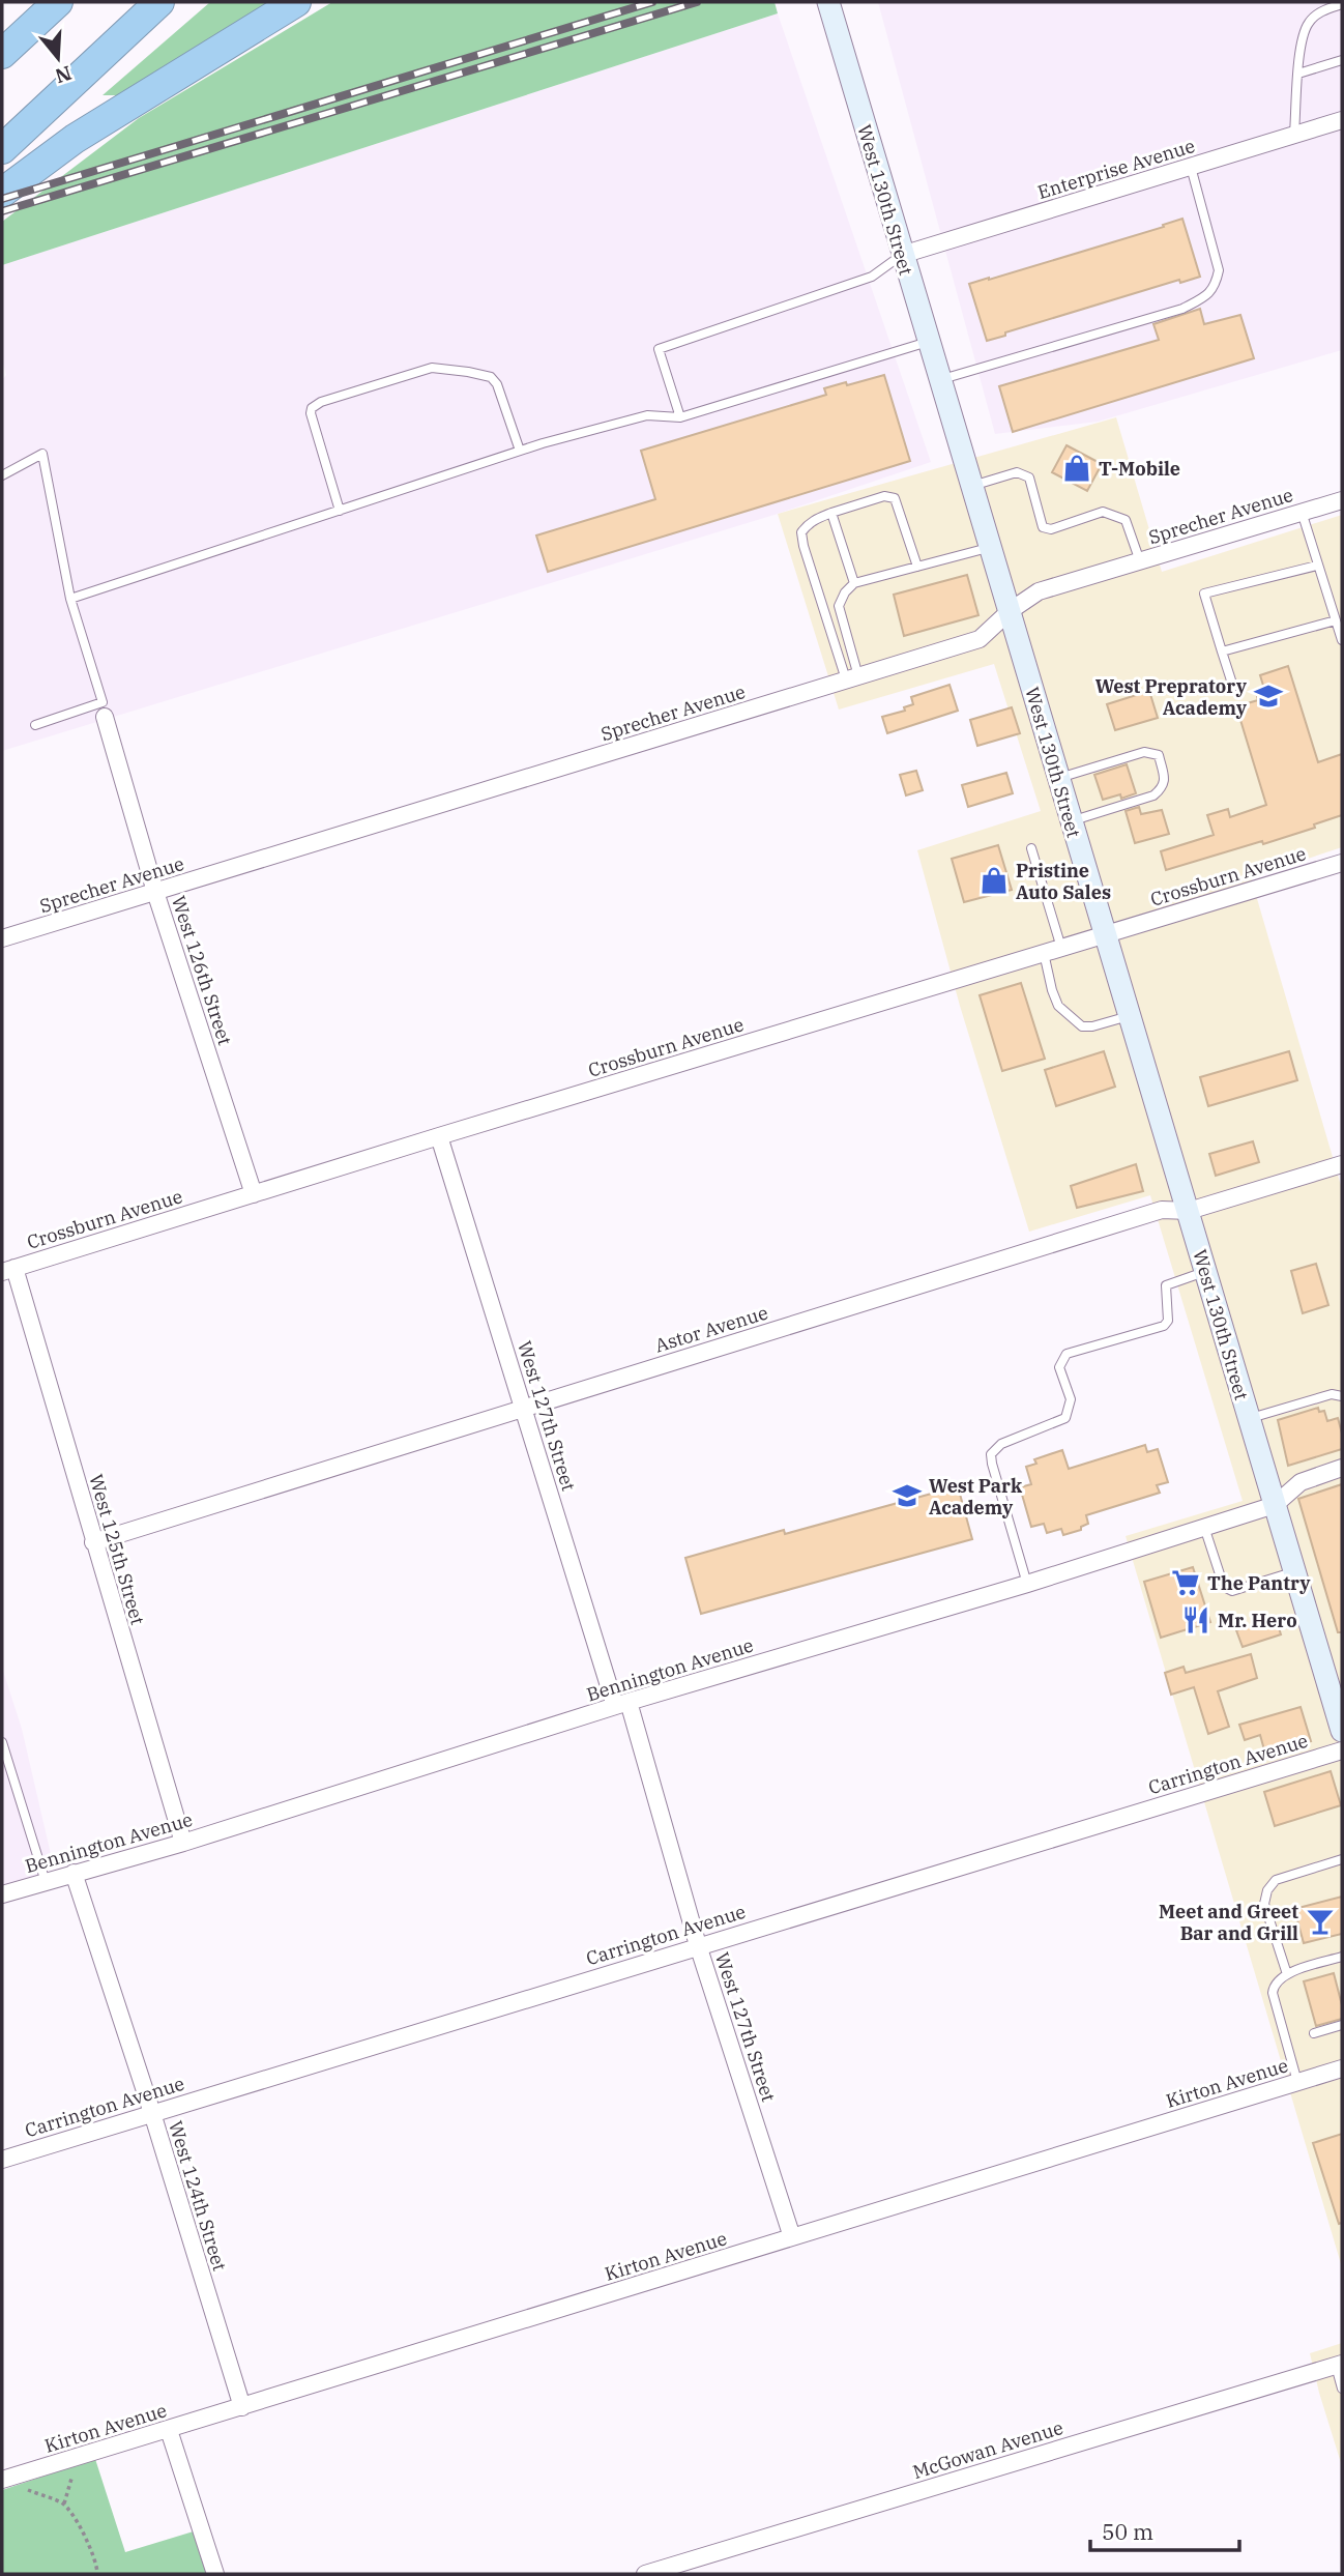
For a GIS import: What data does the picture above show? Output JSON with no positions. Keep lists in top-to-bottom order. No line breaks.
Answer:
{"streets":{"main road":["West 130th Street"],"street":["Enterprise Avenue","Sprecher Avenue","Crossburn Avenue","West 126th Street","Astor Avenue","West 127th Street","West 125th Street","Bennington Avenue","Carrington Avenue","Kirton Avenue","West 124th Street","McGowan Avenue"]},"crossings":[["Enterprise Avenue","West 130th Street"],["West 130th Street","Sprecher Avenue"],["West 130th Street","Crossburn Avenue"],["West 130th Street","Astor Avenue"],["West 130th Street","Bennington Avenue"],["Sprecher Avenue","West 126th Street"],["Crossburn Avenue","West 126th Street"],["Crossburn Avenue","West 127th Street"],["Crossburn Avenue","West 125th Street"],["Astor Avenue","West 127th Street"],["Astor Avenue","West 125th Street"],["West 127th Street","Bennington Avenue"],["West 127th Street","Carrington Avenue"],["West 127th Street","Kirton Avenue"],["West 125th Street","Bennington Avenue"],["Bennington Avenue","West 124th Street"],["Carrington Avenue","West 124th Street"],["Kirton Avenue","West 124th Street"]],"places":{"shop":["T-Mobile","Pristine Auto Sales"],"school or university":["West Prepratory Academy","West Park Academy"],"supermarket":["The Pantry"],"restaurant":["Mr. Hero"],"bar":["Meet and Greet Bar and Grill"]},"scale_bar":"50 m","north":"bottom"}
